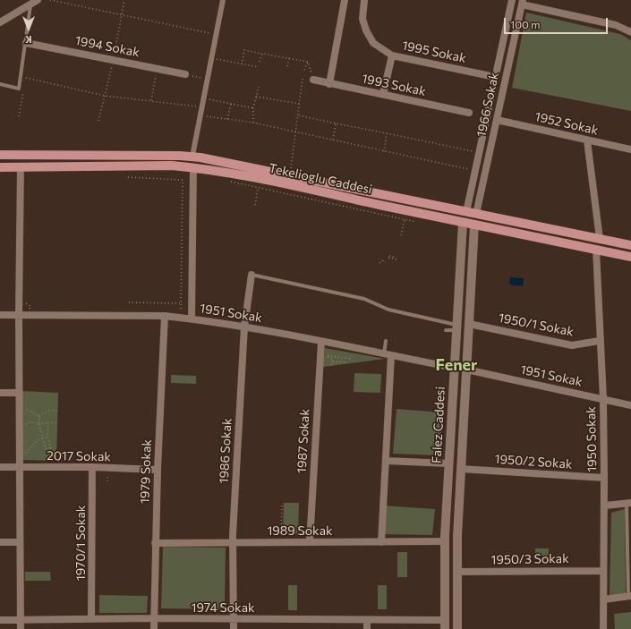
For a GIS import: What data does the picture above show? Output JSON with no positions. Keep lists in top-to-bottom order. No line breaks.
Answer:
{"streets":{"main road":["Tekelioglu Caddesi"],"street":["1994 Sokak","1995 Sokak","1993 Sokak","1966 Sokak","1952 Sokak","1951 Sokak","1950/1 Sokak","Falez Caddesi","1950 Sokak","1987 Sokak","1986 Sokak","2017 Sokak","1950/2 Sokak","1979 Sokak","1989 Sokak","1970/1 Sokak","1950/3 Sokak","1974 Sokak"]},"crossings":[["1995 Sokak","1966 Sokak"],["1966 Sokak","1952 Sokak"],["1966 Sokak","Tekelioglu Caddesi"],["Tekelioglu Caddesi","Falez Caddesi"],["Tekelioglu Caddesi","1950 Sokak"],["1951 Sokak","Falez Caddesi"],["1951 Sokak","1950 Sokak"],["1951 Sokak","1987 Sokak"],["1951 Sokak","1986 Sokak"],["1951 Sokak","1979 Sokak"],["1950/1 Sokak","Falez Caddesi"],["1950/1 Sokak","1950 Sokak"],["Falez Caddesi","1950/2 Sokak"],["Falez Caddesi","1989 Sokak"],["Falez Caddesi","1950/3 Sokak"],["Falez Caddesi","1974 Sokak"],["1950 Sokak","1950/2 Sokak"],["1950 Sokak","1950/3 Sokak"],["1987 Sokak","1989 Sokak"],["1986 Sokak","1989 Sokak"],["1986 Sokak","1974 Sokak"],["2017 Sokak","1979 Sokak"],["2017 Sokak","1970/1 Sokak"],["1979 Sokak","1989 Sokak"],["1979 Sokak","1974 Sokak"],["1970/1 Sokak","1974 Sokak"]],"districts":["Fener"],"scale_bar":"100 m","north":"bottom"}
